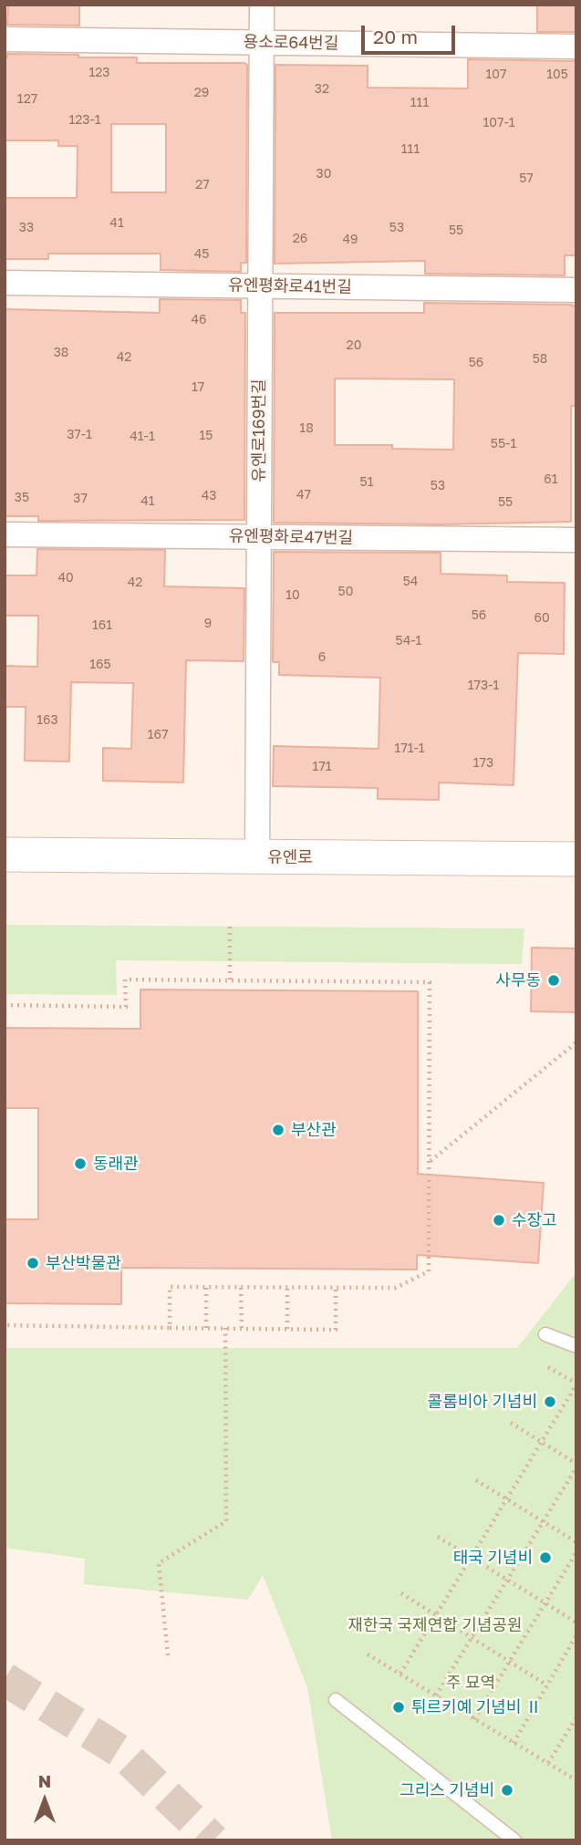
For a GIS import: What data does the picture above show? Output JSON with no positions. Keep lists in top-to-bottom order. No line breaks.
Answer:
{"streets":{"main road":["유엔로"],"street":["용소로64번길","유엔평화로41번길","유엔로169번길","유엔평화로47번길"]},"crossings":[["용소로64번길","유엔로169번길"],["유엔평화로41번길","유엔로169번길"],["유엔로169번길","유엔평화로47번길"],["유엔로169번길","유엔로"]],"parks":["재한국 국제연합 기념공원","주 묘역"],"places":["사무동","부산관","동래관","수장고","부산박물관","콜롬비아 기념비","태국 기념비","튀르키예 기념비 Ⅱ","그리스 기념비"],"house_numbers":["123","107","105","32","29","127","111","123-1","107-1","111","30","57","27","41","33","53","55","26","49","45","46","20","38","42","58","56","17","18","37-1","15","41-1","55-1","61","51","53","47","43","35","37","41","55","40","54","42","50","10","56","60","9","161","54-1","6","165","173-1","163","167","171-1","173","171"],"scale_bar":"20 m","north":"top"}
